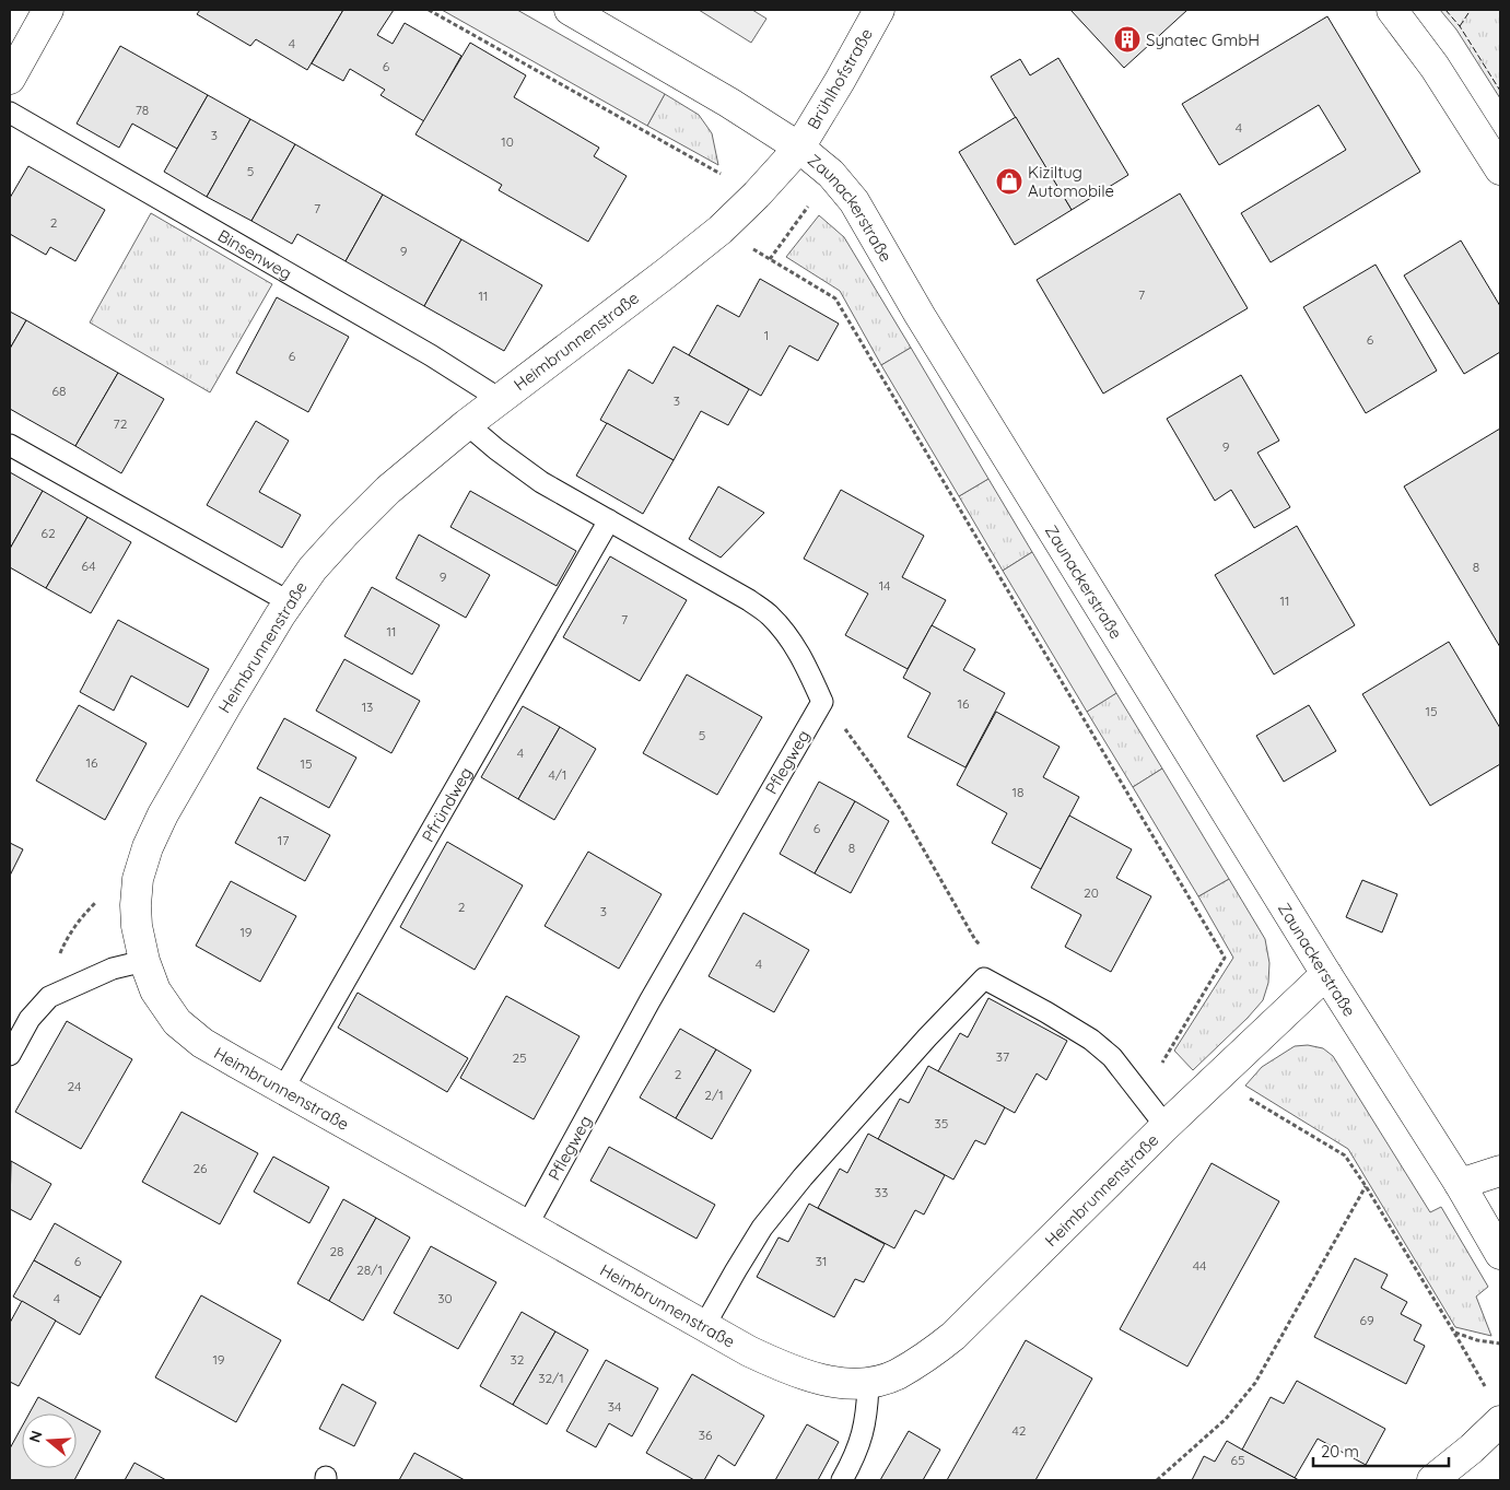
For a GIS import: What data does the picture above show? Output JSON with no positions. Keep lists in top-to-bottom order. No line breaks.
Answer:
{"streets":{"street":["Brühlhofstraße","Zaunackerstraße","Heimbrunnenstraße"],"lane":["Binsenweg","Pflegweg","Pfründweg"]},"crossings":[["Brühlhofstraße","Zaunackerstraße"],["Brühlhofstraße","Heimbrunnenstraße"],["Zaunackerstraße","Heimbrunnenstraße"],["Binsenweg","Heimbrunnenstraße"],["Heimbrunnenstraße","Pflegweg"],["Heimbrunnenstraße","Pfründweg"]],"places":{"building":["Synatec GmbH"],"shop":["Kiziltug Automobile"]},"house_numbers":["4","6","78","4","3","10","5","7","2","9","7","11","1","6","6","68","3","72","9","62","64","8","9","14","11","7","11","16","13","15","5","4","16","15","4/1","18","6","17","8","20","2","3","19","4","37","25","2","24","2/1","35","26","33","28","6","31","44","28/1","4","30","69","19","32","32/1","34","42","36","65"],"scale_bar":"20 m","north":"left"}
